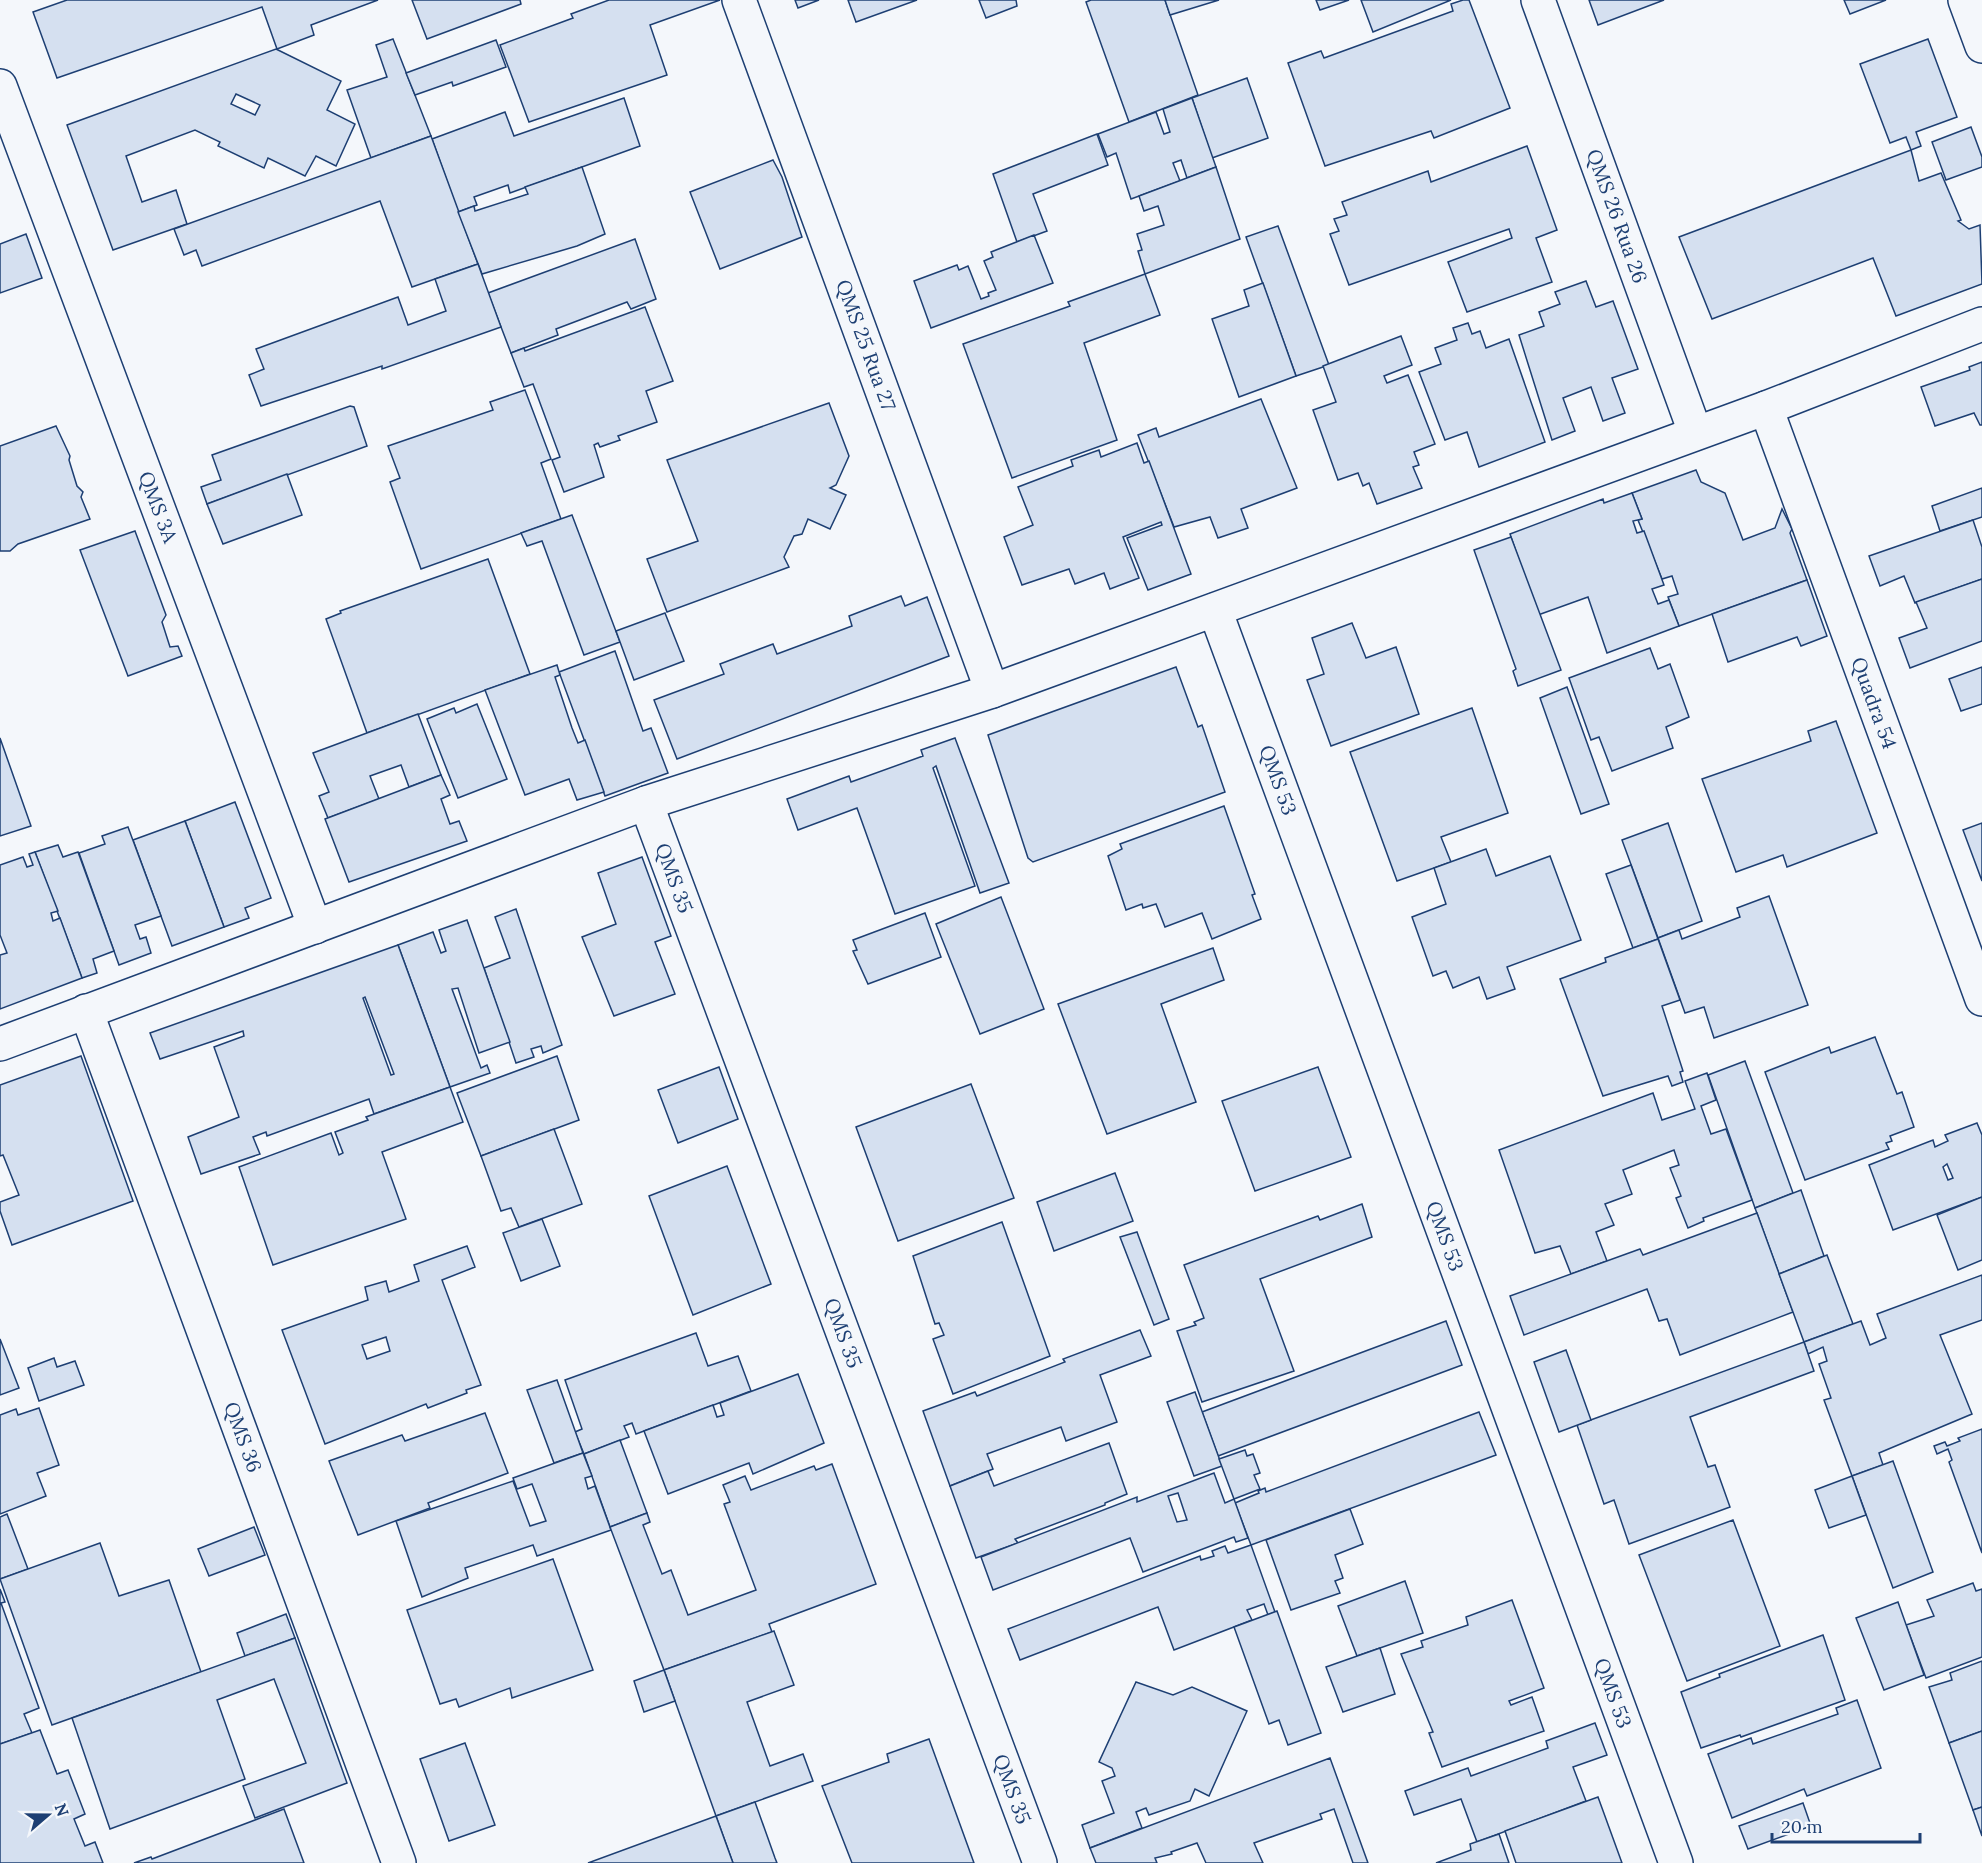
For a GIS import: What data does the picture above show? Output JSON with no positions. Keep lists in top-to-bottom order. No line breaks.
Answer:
{"streets":{"street":["QMS 26 Rua 26","QMS 25 Rua 27","QMS 3A","Quadra 54","QMS 53","QMS 35","QMS 36"]},"scale_bar":"20 m","north":"right"}
